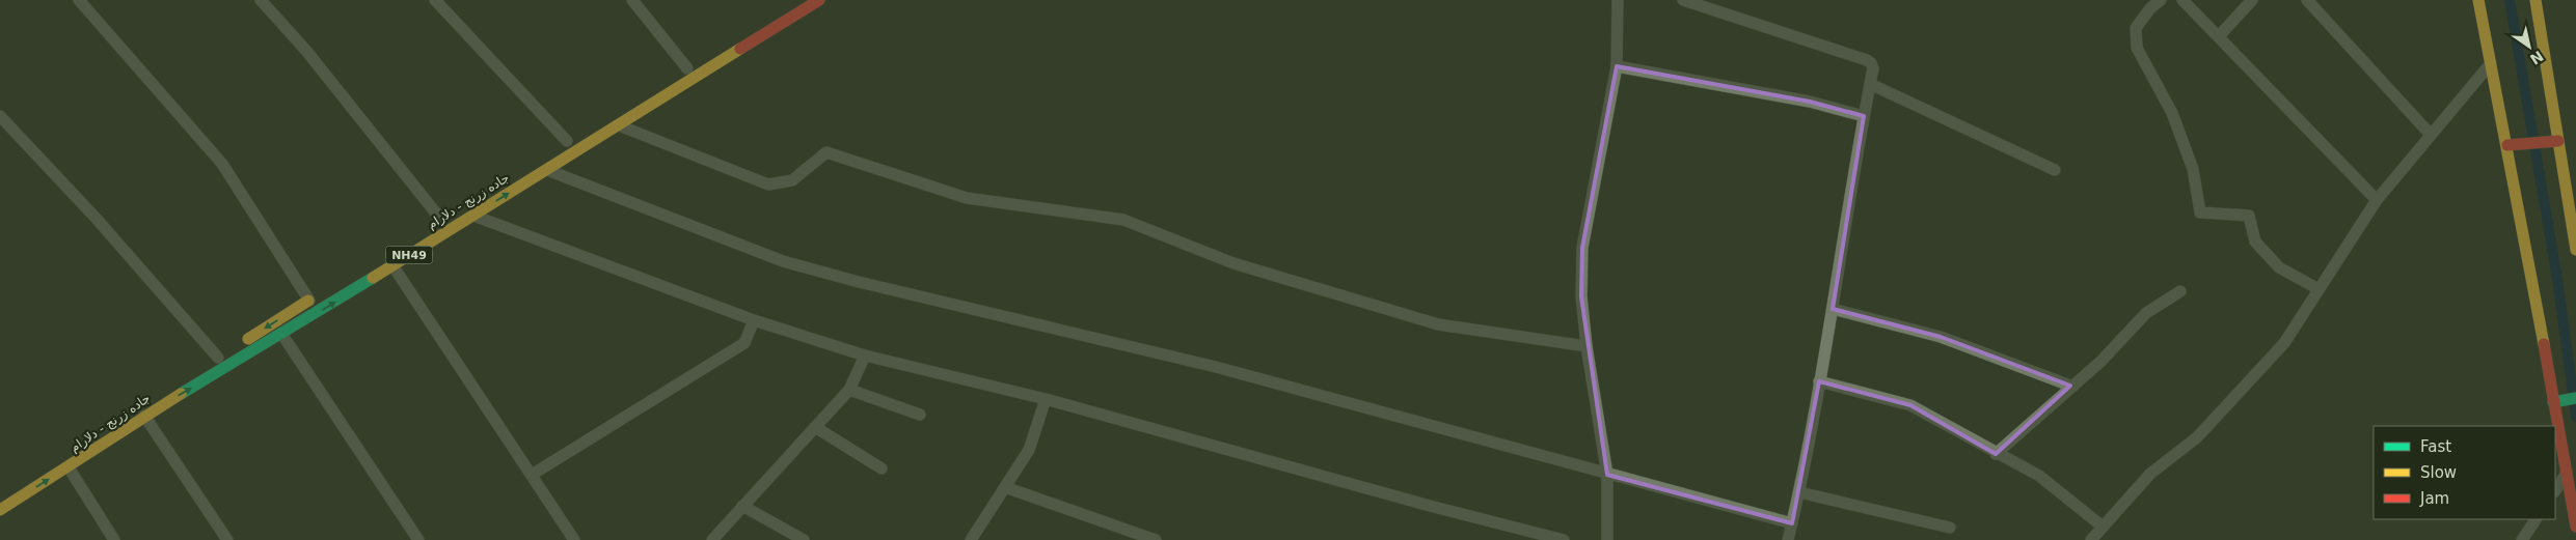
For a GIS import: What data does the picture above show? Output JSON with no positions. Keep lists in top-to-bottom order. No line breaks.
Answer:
{"streets":{"main road":["جاده زرنج - دلارام","NH49"]},"legend":["Fast","Slow","Jam"],"north":"bottom right"}
